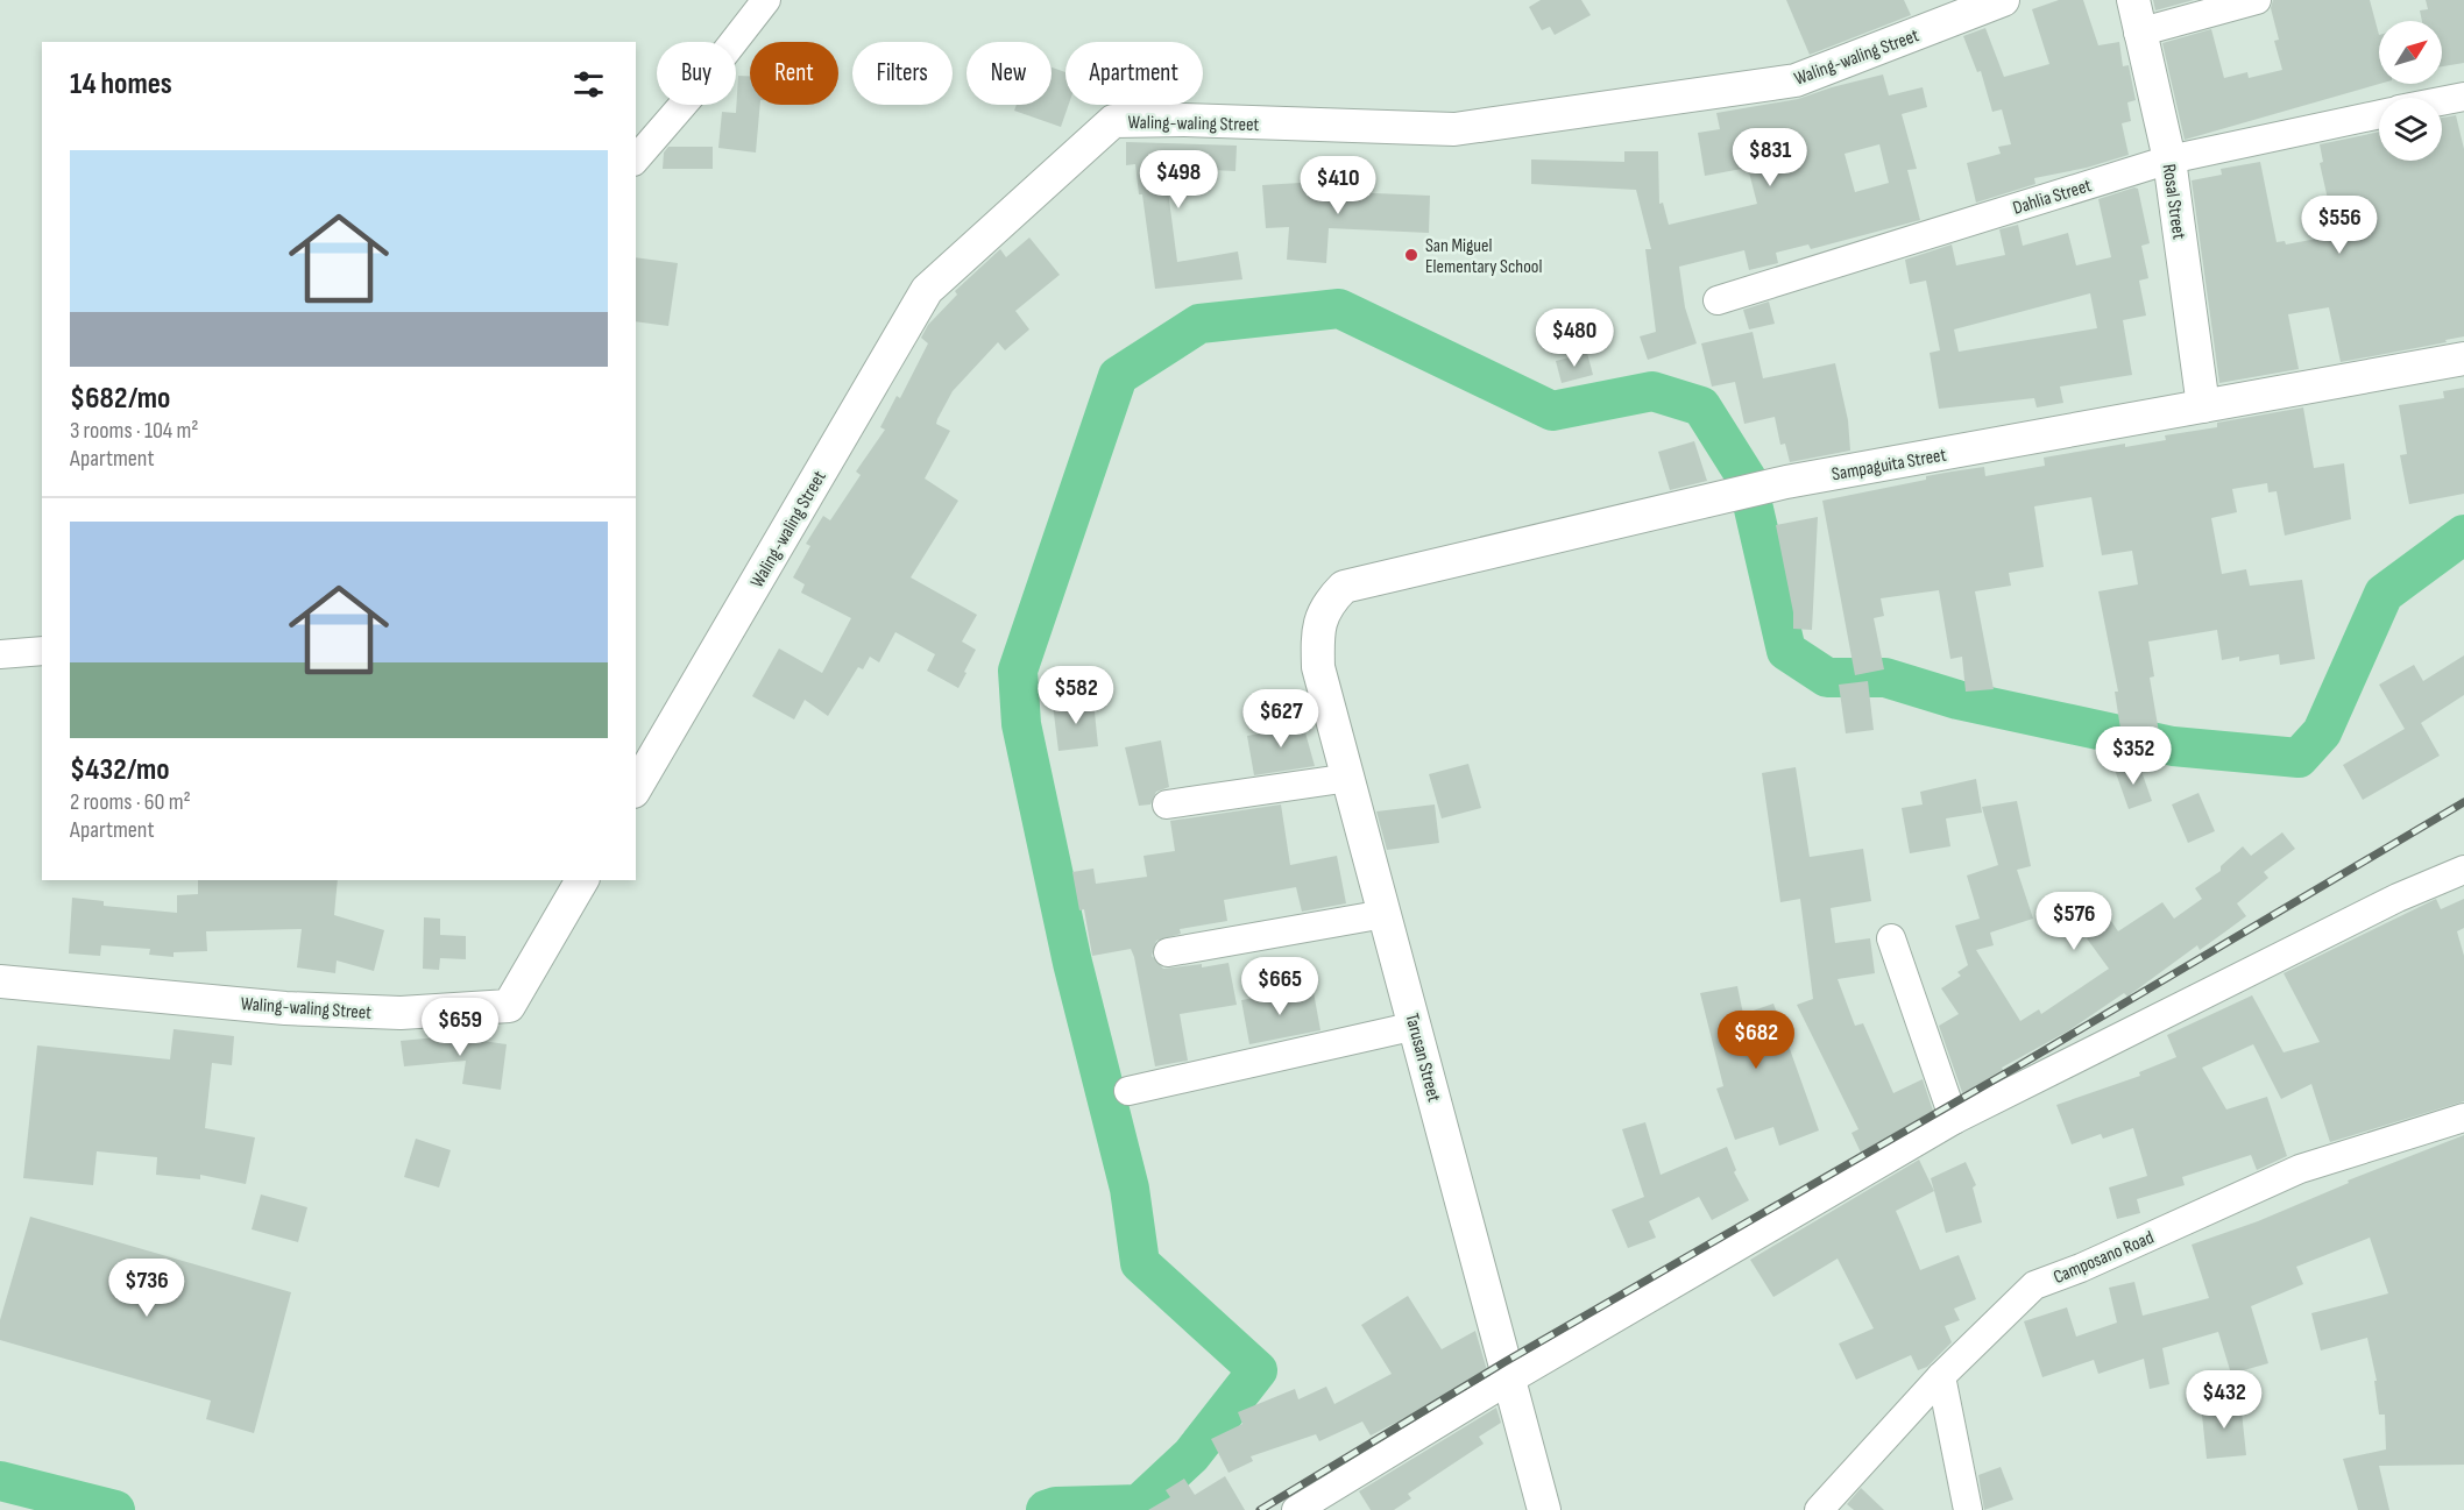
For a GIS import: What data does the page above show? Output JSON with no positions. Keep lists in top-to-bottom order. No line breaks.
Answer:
{"streets":{"street":["Waling-waling Street","Dahlia Street","Rosal Street","Sampaguita Street","Tarusan Street","Camposano Road"]},"crossings":[["Dahlia Street","Rosal Street"],["Rosal Street","Sampaguita Street"],["Sampaguita Street","Tarusan Street"]],"places":["San Miguel Elementary School"],"north":"top right","page":{"chip":["Buy","Rent","Filters","New","Apartment"],"heading":"14 homes","list":[{"name":"$682/mo","note":"3 rooms · 104 m² · Apartment"},{"name":"$432/mo","note":"2 rooms · 60 m² · Apartment"}],"price":["$831","$498","$410","$556","$480","$582","$627","$352","$576","$665","$659","$682","$736","$432"]}}
